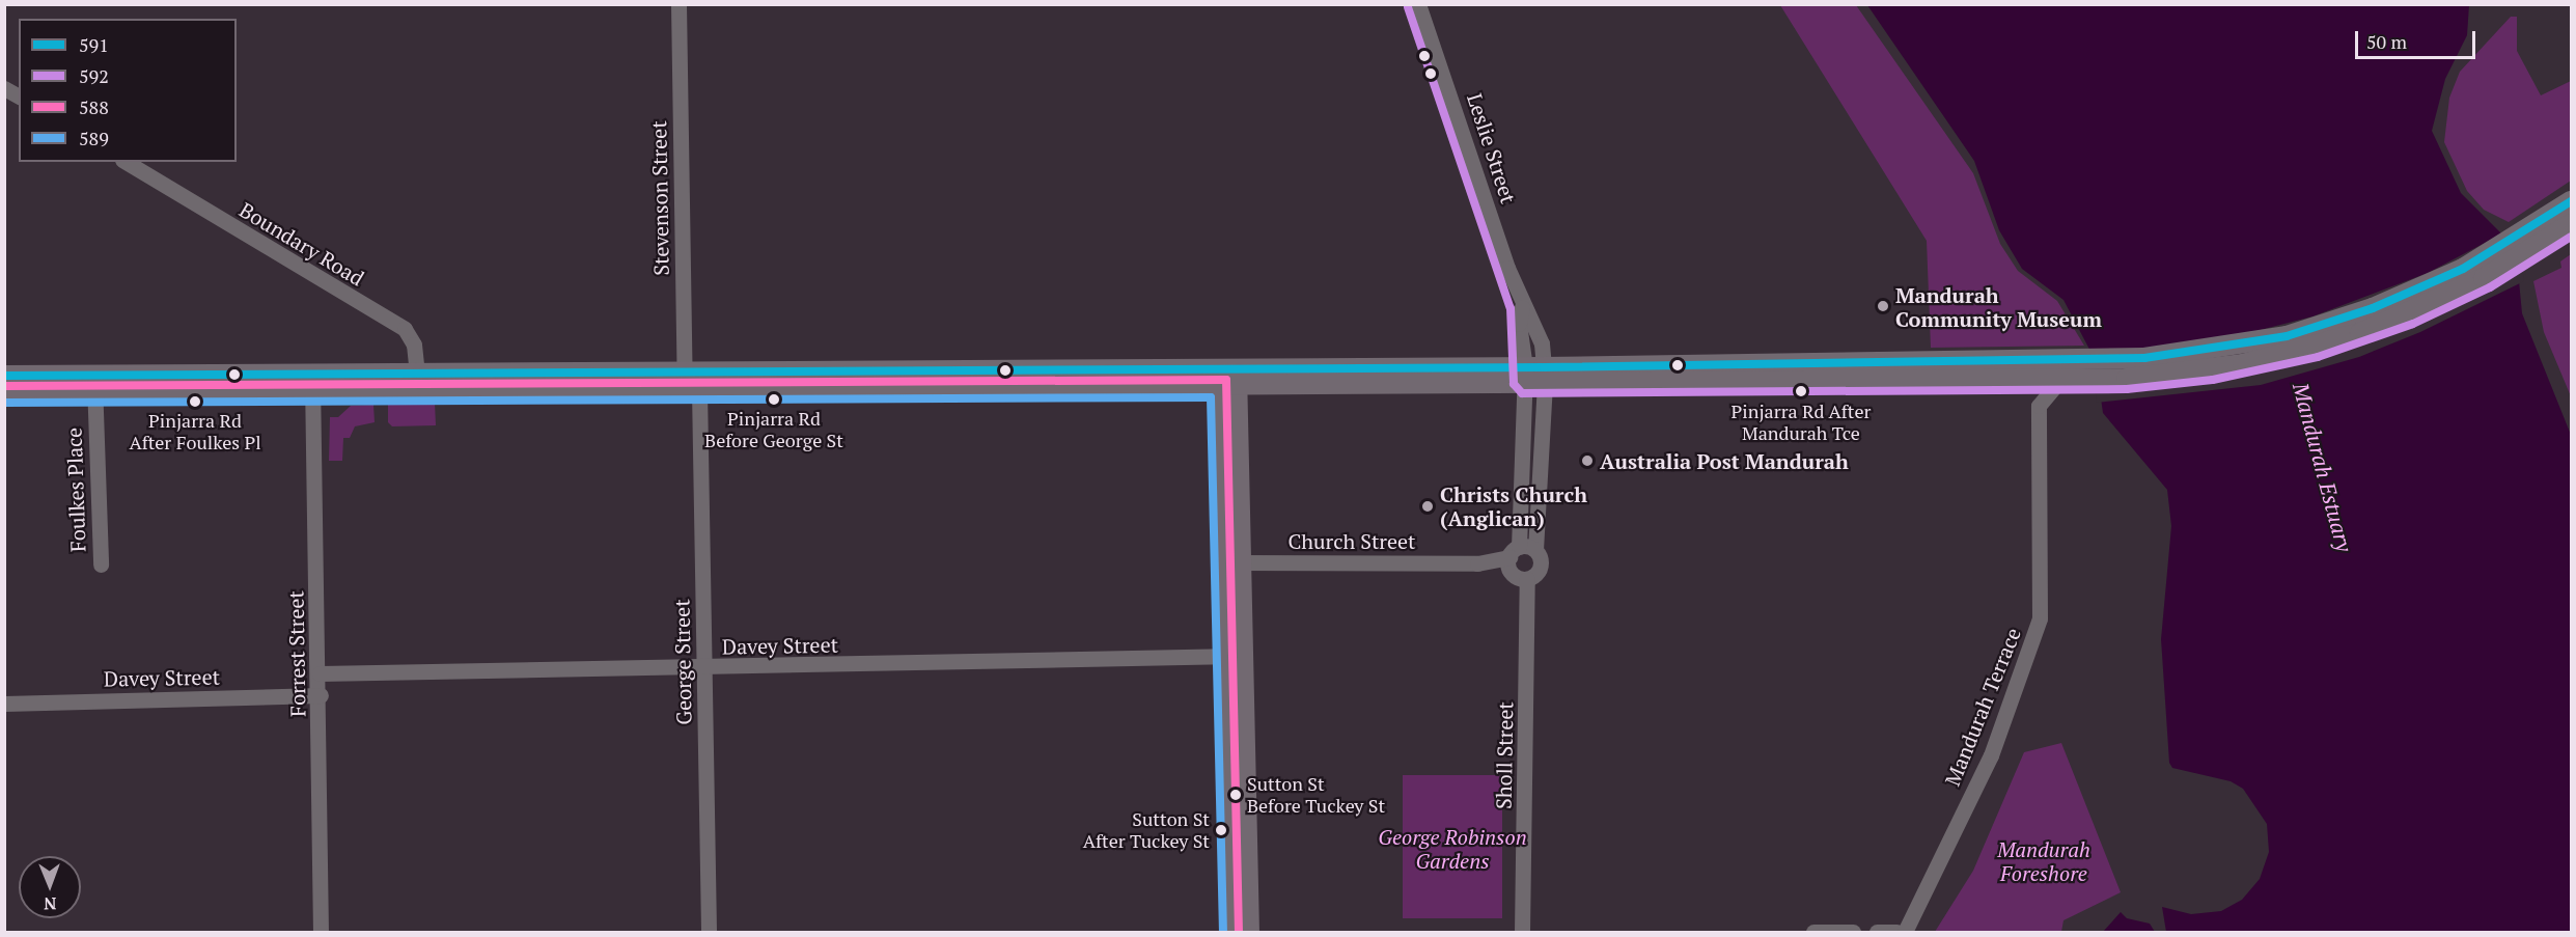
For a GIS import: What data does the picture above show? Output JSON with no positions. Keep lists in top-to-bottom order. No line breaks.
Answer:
{"streets":{"street":["Leslie Street","Stevenson Street","Boundary Road","Foulkes Place","Church Street","Davey Street","Forrest Street","George Street","Mandurah Terrace","Sholl Street"]},"crossings":[["Stevenson Street","George Street"],["Church Street","Sholl Street"],["Davey Street","Forrest Street"],["Davey Street","George Street"]],"water":["Mandurah Estuary"],"parks":["George Robinson Gardens","Mandurah Foreshore"],"places":["Mandurah Community Museum","Pinjarra Rd After Mandurah Tce","Pinjarra Rd Before George St","Pinjarra Rd After Foulkes Pl","Australia Post Mandurah","Christs Church (Anglican)","Sutton St Before Tuckey St","Sutton St After Tuckey St"],"lines":["transit line 592","transit line 591","transit line 588","transit line 589"],"legend":["591","592","588","589"],"scale_bar":"50 m","north":"bottom"}
